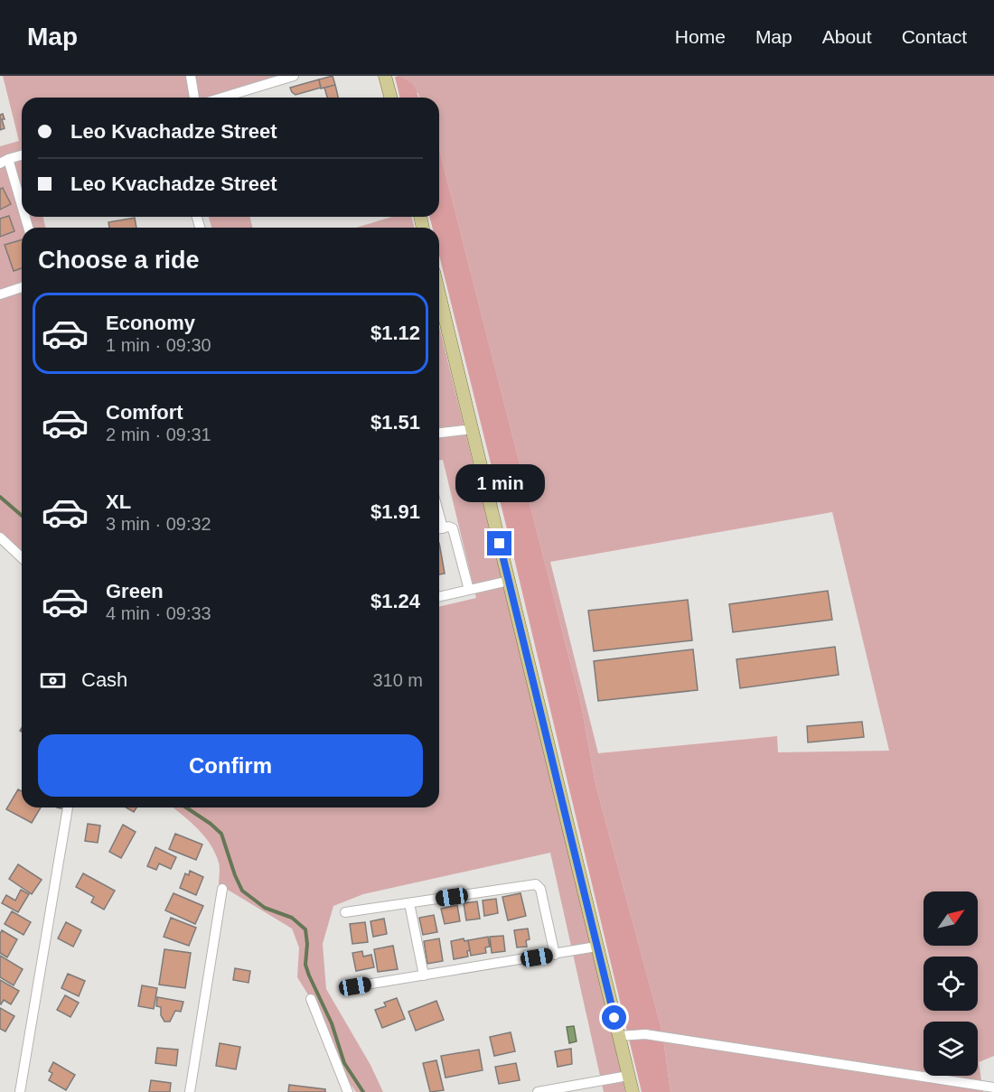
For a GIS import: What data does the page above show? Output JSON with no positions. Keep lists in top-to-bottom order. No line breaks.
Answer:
{"north":"top right","page":{"header":"Map","nav":["Home","Map","About","Contact"],"banner":["Leo Kvachadze Street","Leo Kvachadze Street"],"heading":"Choose a ride","list":[{"name":"Economy","note":"1 min · 09:30","value":"$1.12"},{"name":"Comfort","note":"2 min · 09:31","value":"$1.51"},{"name":"XL","note":"3 min · 09:32","value":"$1.91"},{"name":"Green","note":"4 min · 09:33","value":"$1.24"}],"bubble":"1 min","pay":["Cash","310 m"],"buttons":"Confirm"}}
